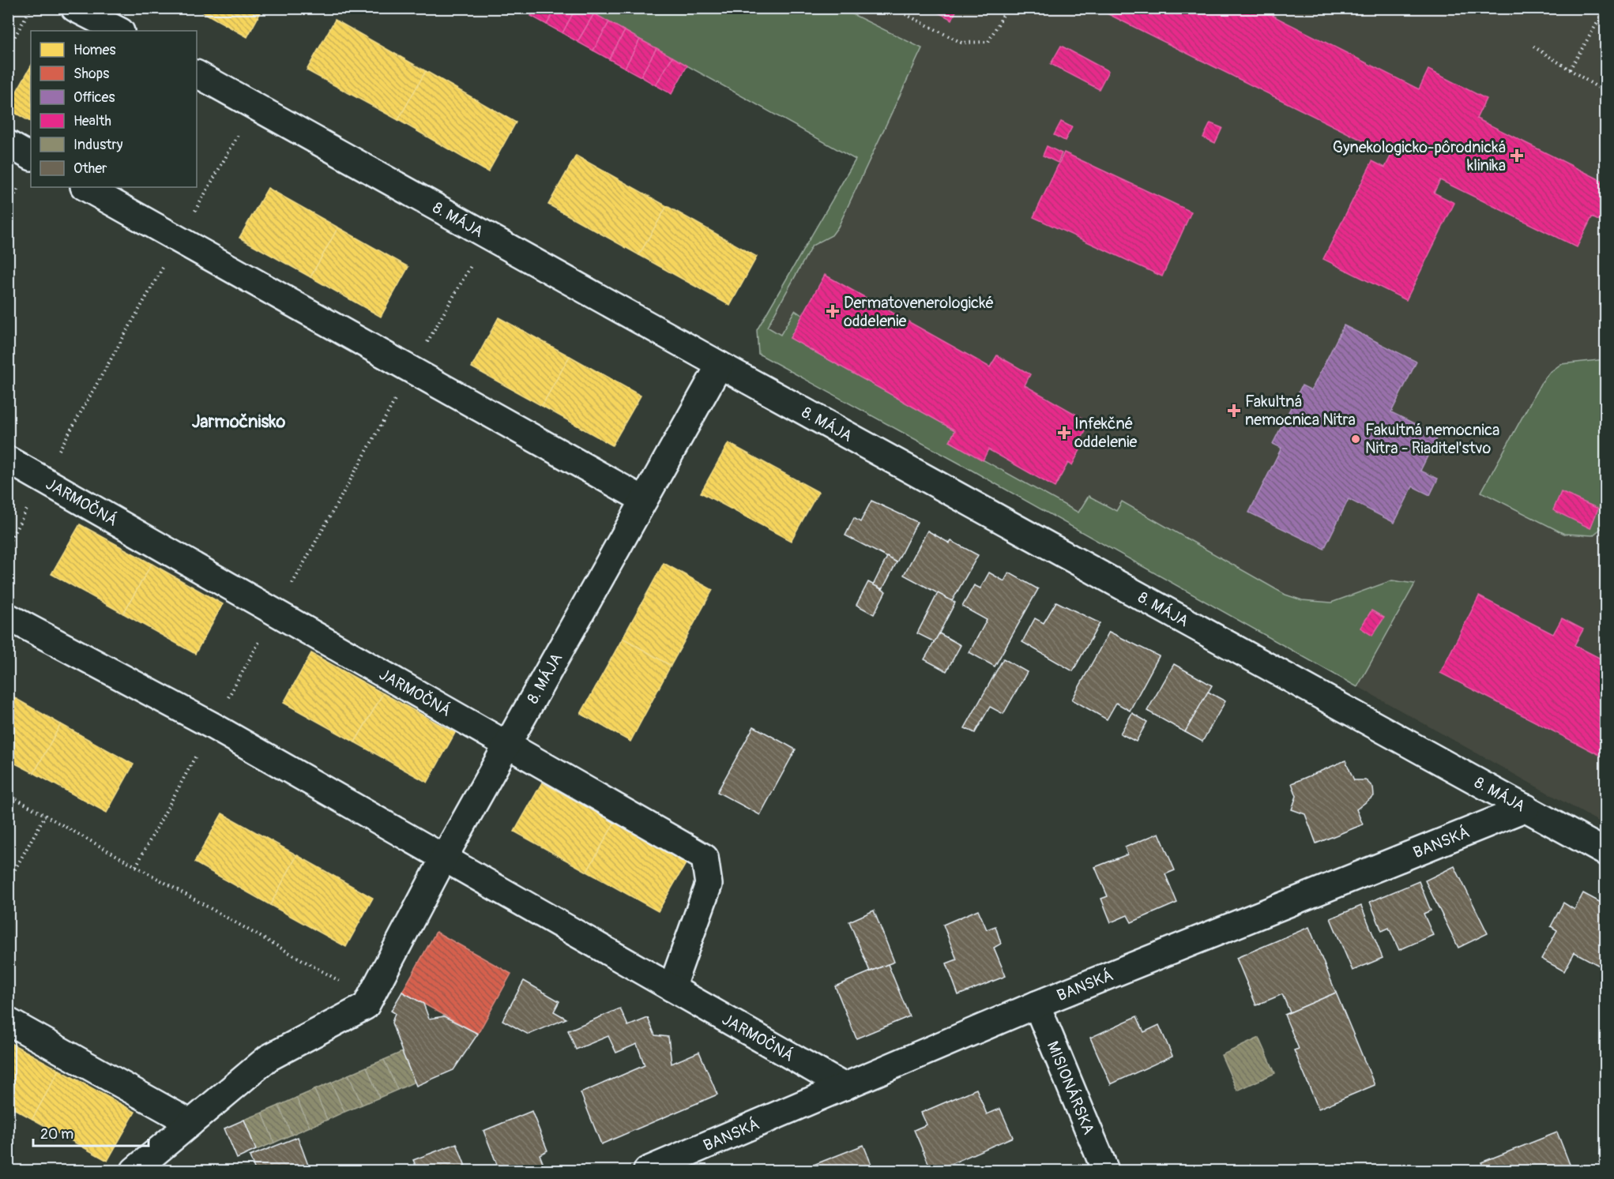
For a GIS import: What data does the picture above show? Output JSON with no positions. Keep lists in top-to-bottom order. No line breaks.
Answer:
{"streets":{"street":["8. MÁJA","JARMOČNÁ","BANSKÁ","MISIONÁRSKA"]},"crossings":[["8. MÁJA","JARMOČNÁ"],["8. MÁJA","BANSKÁ"],["JARMOČNÁ","BANSKÁ"],["BANSKÁ","MISIONÁRSKA"]],"districts":["Jarmočnisko"],"places":{"health":["Gynekologicko-pôrodnická klinika","Dermatovenerologické oddelenie","Fakultná nemocnica Nitra","Infekčné oddelenie"],"other":["Fakultná nemocnica Nitra - Riaditeľstvo"]},"legend":["Homes","Shops","Offices","Health","Industry","Other"],"scale_bar":"20 m"}
